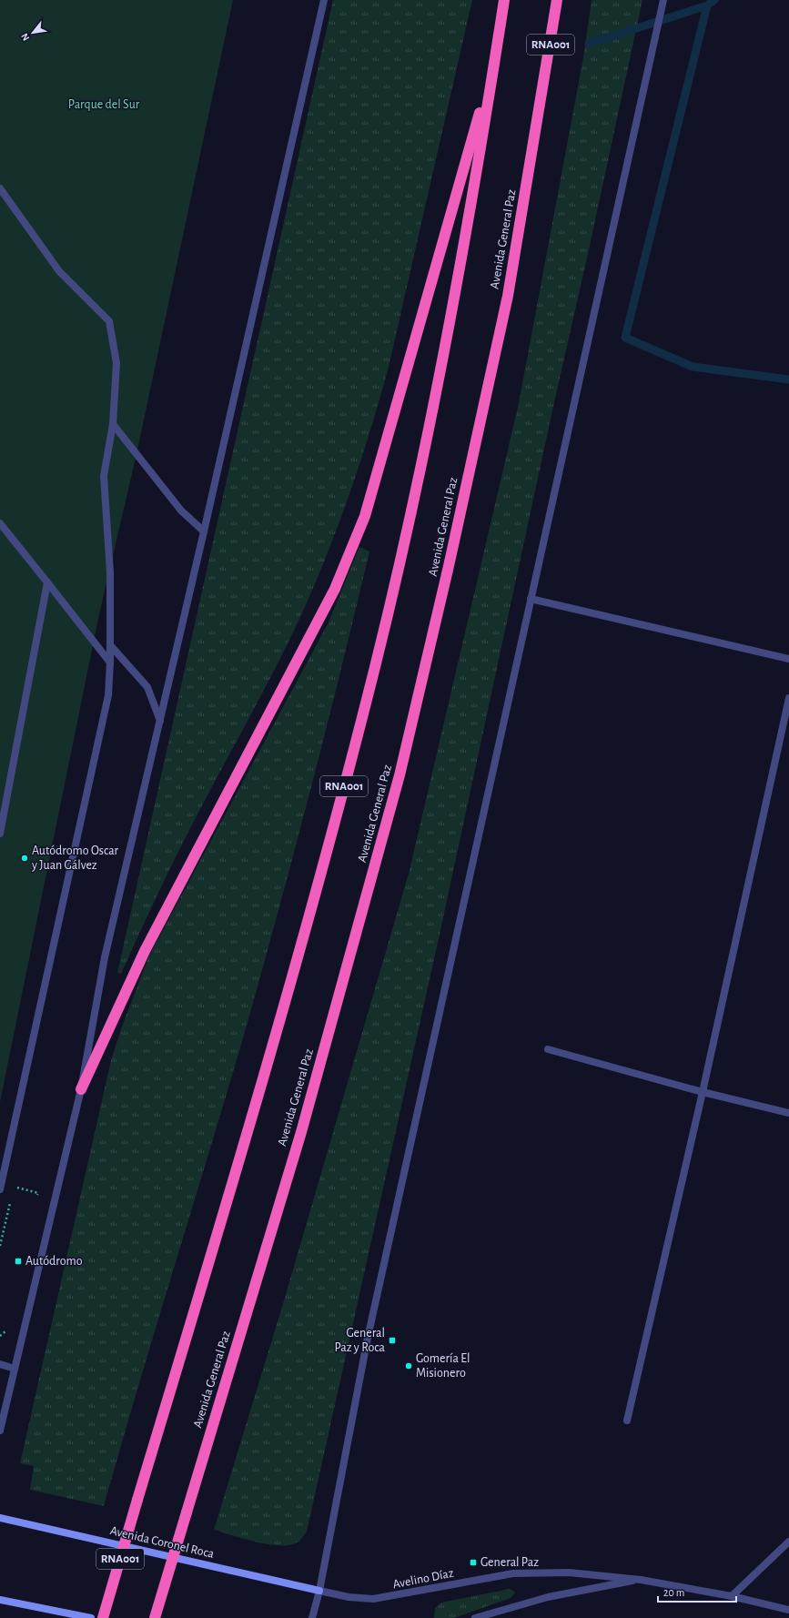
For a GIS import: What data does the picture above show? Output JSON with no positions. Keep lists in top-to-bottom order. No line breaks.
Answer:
{"streets":{"highway":["RNA001","Avenida General Paz"],"main road":["Avenida Coronel Roca"],"street":["Avelino Díaz"]},"crossings":[["Avenida Coronel Roca","Avelino Díaz"]],"parks":["Parque del Sur"],"places":{"other":["Autódromo Oscar y Juan Gálvez","Gomería El Misionero"],"transit":["Autódromo","General Paz y Roca","General Paz"]},"scale_bar":"20 m","north":"bottom left"}
